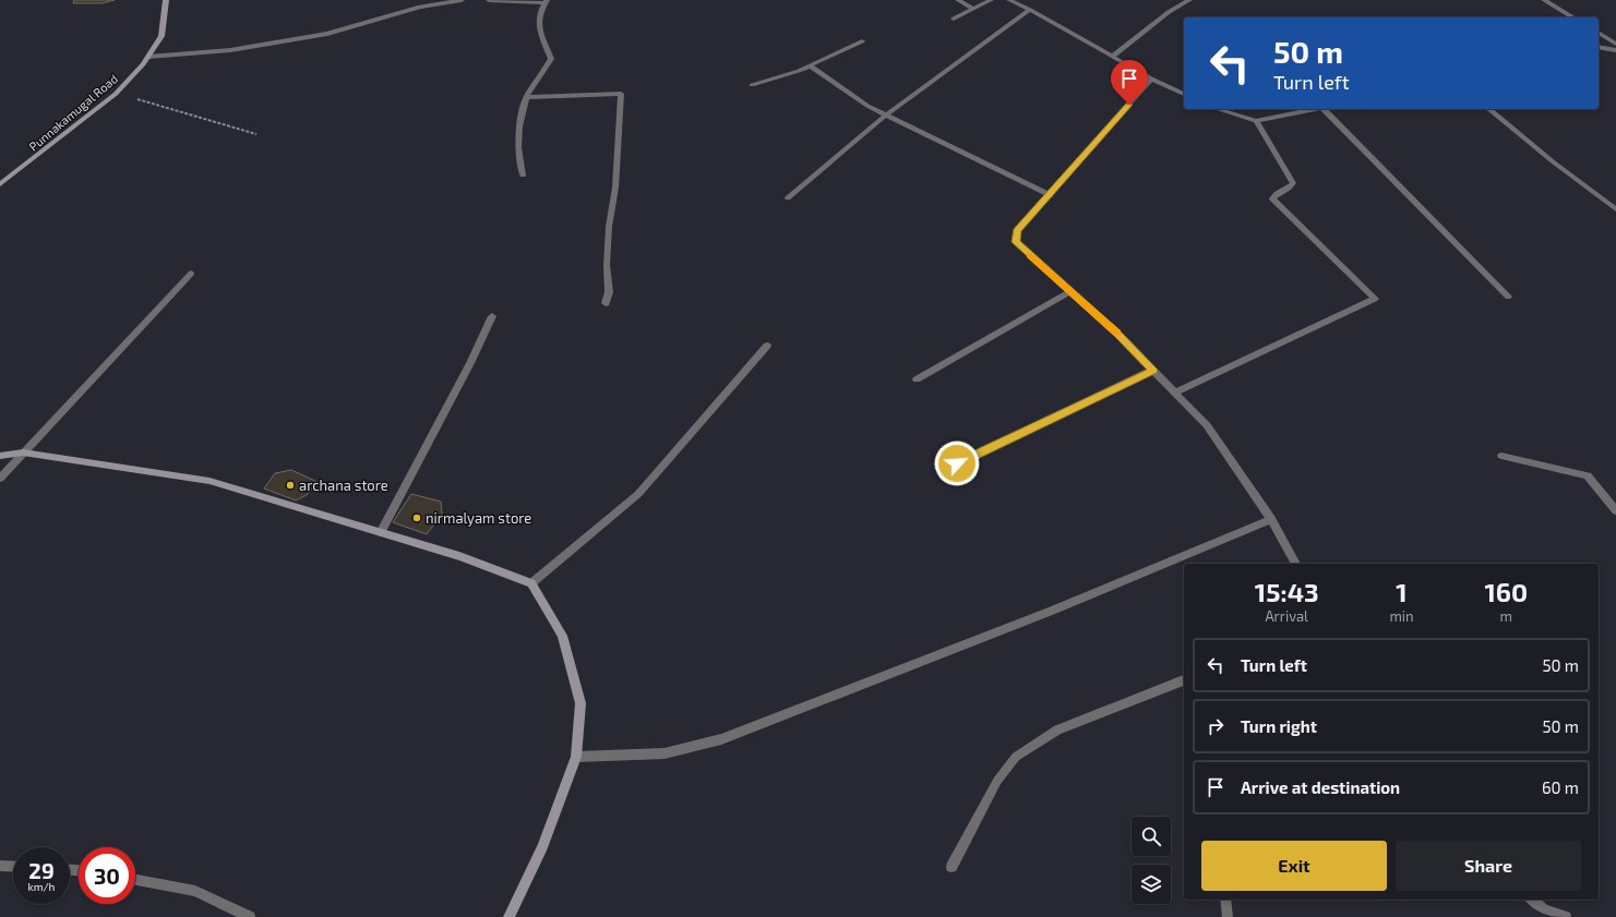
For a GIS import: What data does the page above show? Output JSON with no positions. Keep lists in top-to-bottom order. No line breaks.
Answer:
{"streets":{"street":["Punnakamugal Road"]},"places":["archana store","nirmalyam store"],"page":{"turn":["50 m","Turn left"],"eta":["15:43","Arrival","1","min","160","m"],"list":[{"name":"Turn left","value":"50 m"},{"name":"Turn right","value":"50 m"},{"name":"Arrive at destination","value":"60 m"}],"buttons":["Exit","Share"],"speed":"29 km/h","limit":"30"}}
